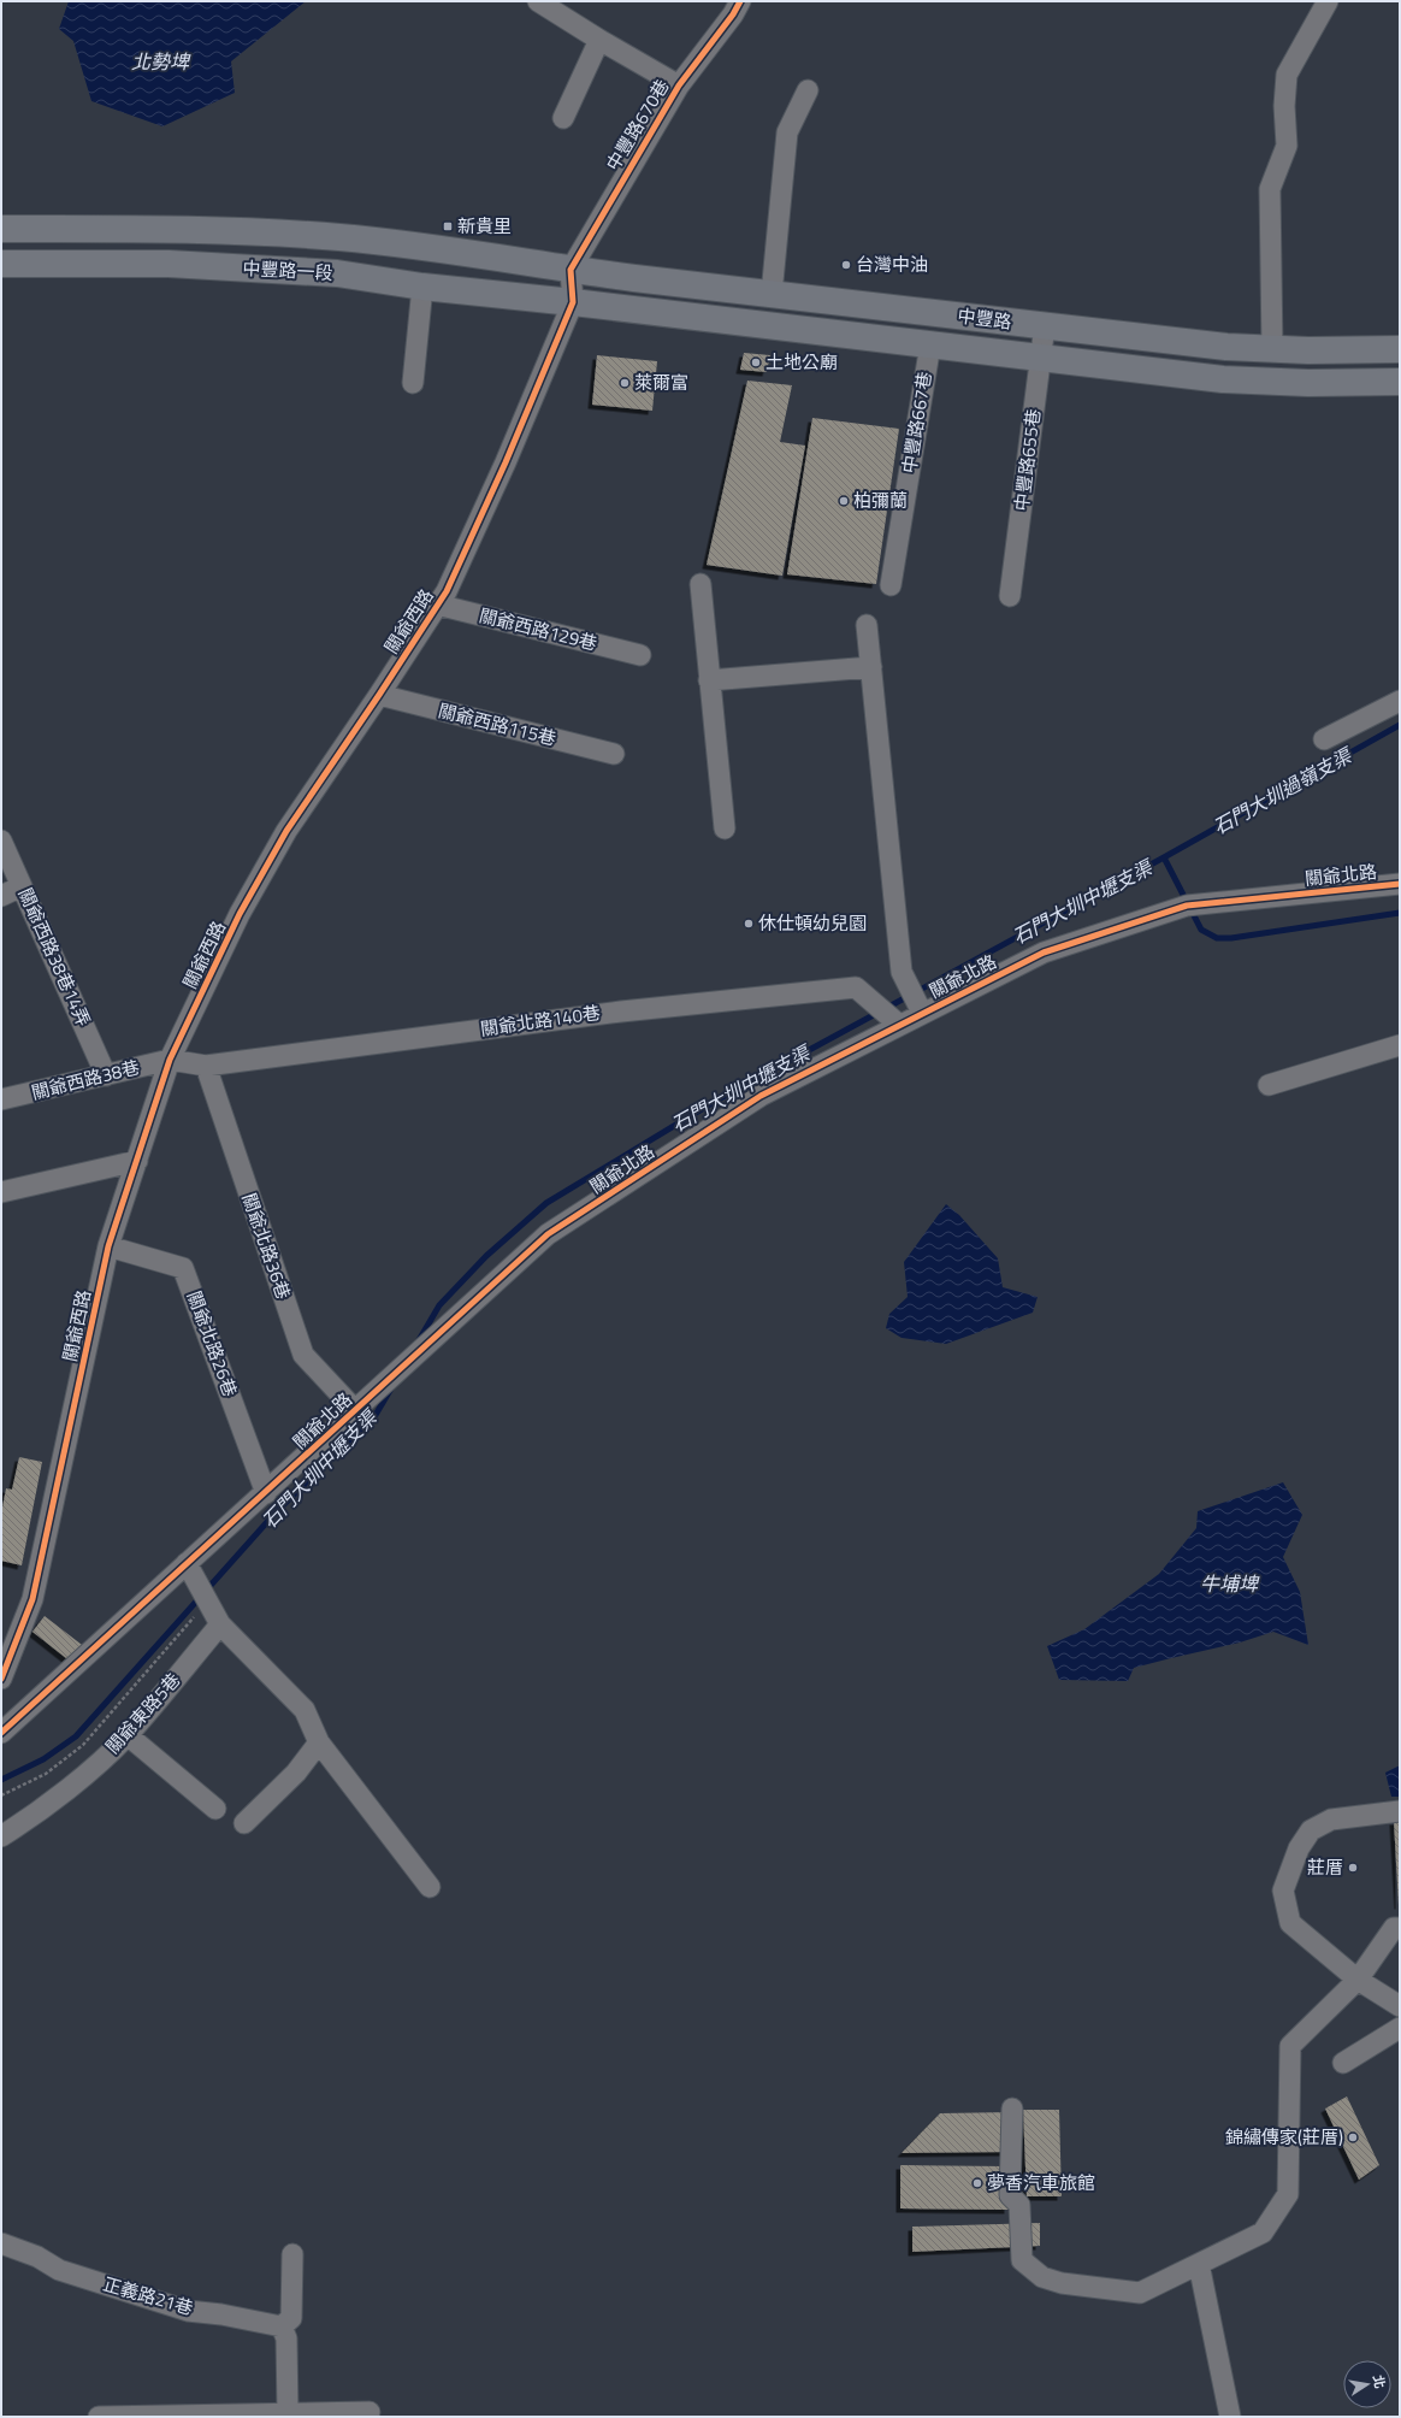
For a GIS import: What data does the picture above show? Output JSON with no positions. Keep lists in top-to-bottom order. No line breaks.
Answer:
{"streets":{"main road":["中豐路一段","中豐路"],"street":["中豐路670巷","中豐路667巷","中豐路655巷","關爺西路","關爺西路129巷","關爺西路115巷","關爺北路","關爺西路38巷14弄","關爺北路140巷","關爺西路38巷","關爺北路36巷","關爺北路26巷","關爺東路5巷","正義路21巷"]},"crossings":[["中豐路670巷","中豐路一段"],["中豐路670巷","中豐路"],["中豐路一段","中豐路"],["中豐路一段","關爺西路"],["中豐路","中豐路667巷"],["中豐路","中豐路655巷"],["中豐路","關爺西路"],["關爺西路","關爺西路129巷"],["關爺西路","關爺西路115巷"],["關爺西路","關爺北路140巷"],["關爺西路","關爺西路38巷"],["關爺西路","關爺北路26巷"],["關爺北路","關爺北路140巷"],["關爺北路","關爺北路36巷"],["關爺北路","關爺北路26巷"],["關爺西路38巷14弄","關爺西路38巷"],["關爺北路140巷","關爺西路38巷"],["關爺北路140巷","關爺北路36巷"]],"water":["北勢埤","石門大圳過嶺支渠","石門大圳中壢支渠","牛埔埤"],"places":{"transit":["新貴里"],"other":["台灣中油","土地公廟","萊爾富","柏彌蘭","休仕頓幼兒園","莊厝","錦繡傳家(莊厝)","夢香汽車旅館"]},"north":"right"}
